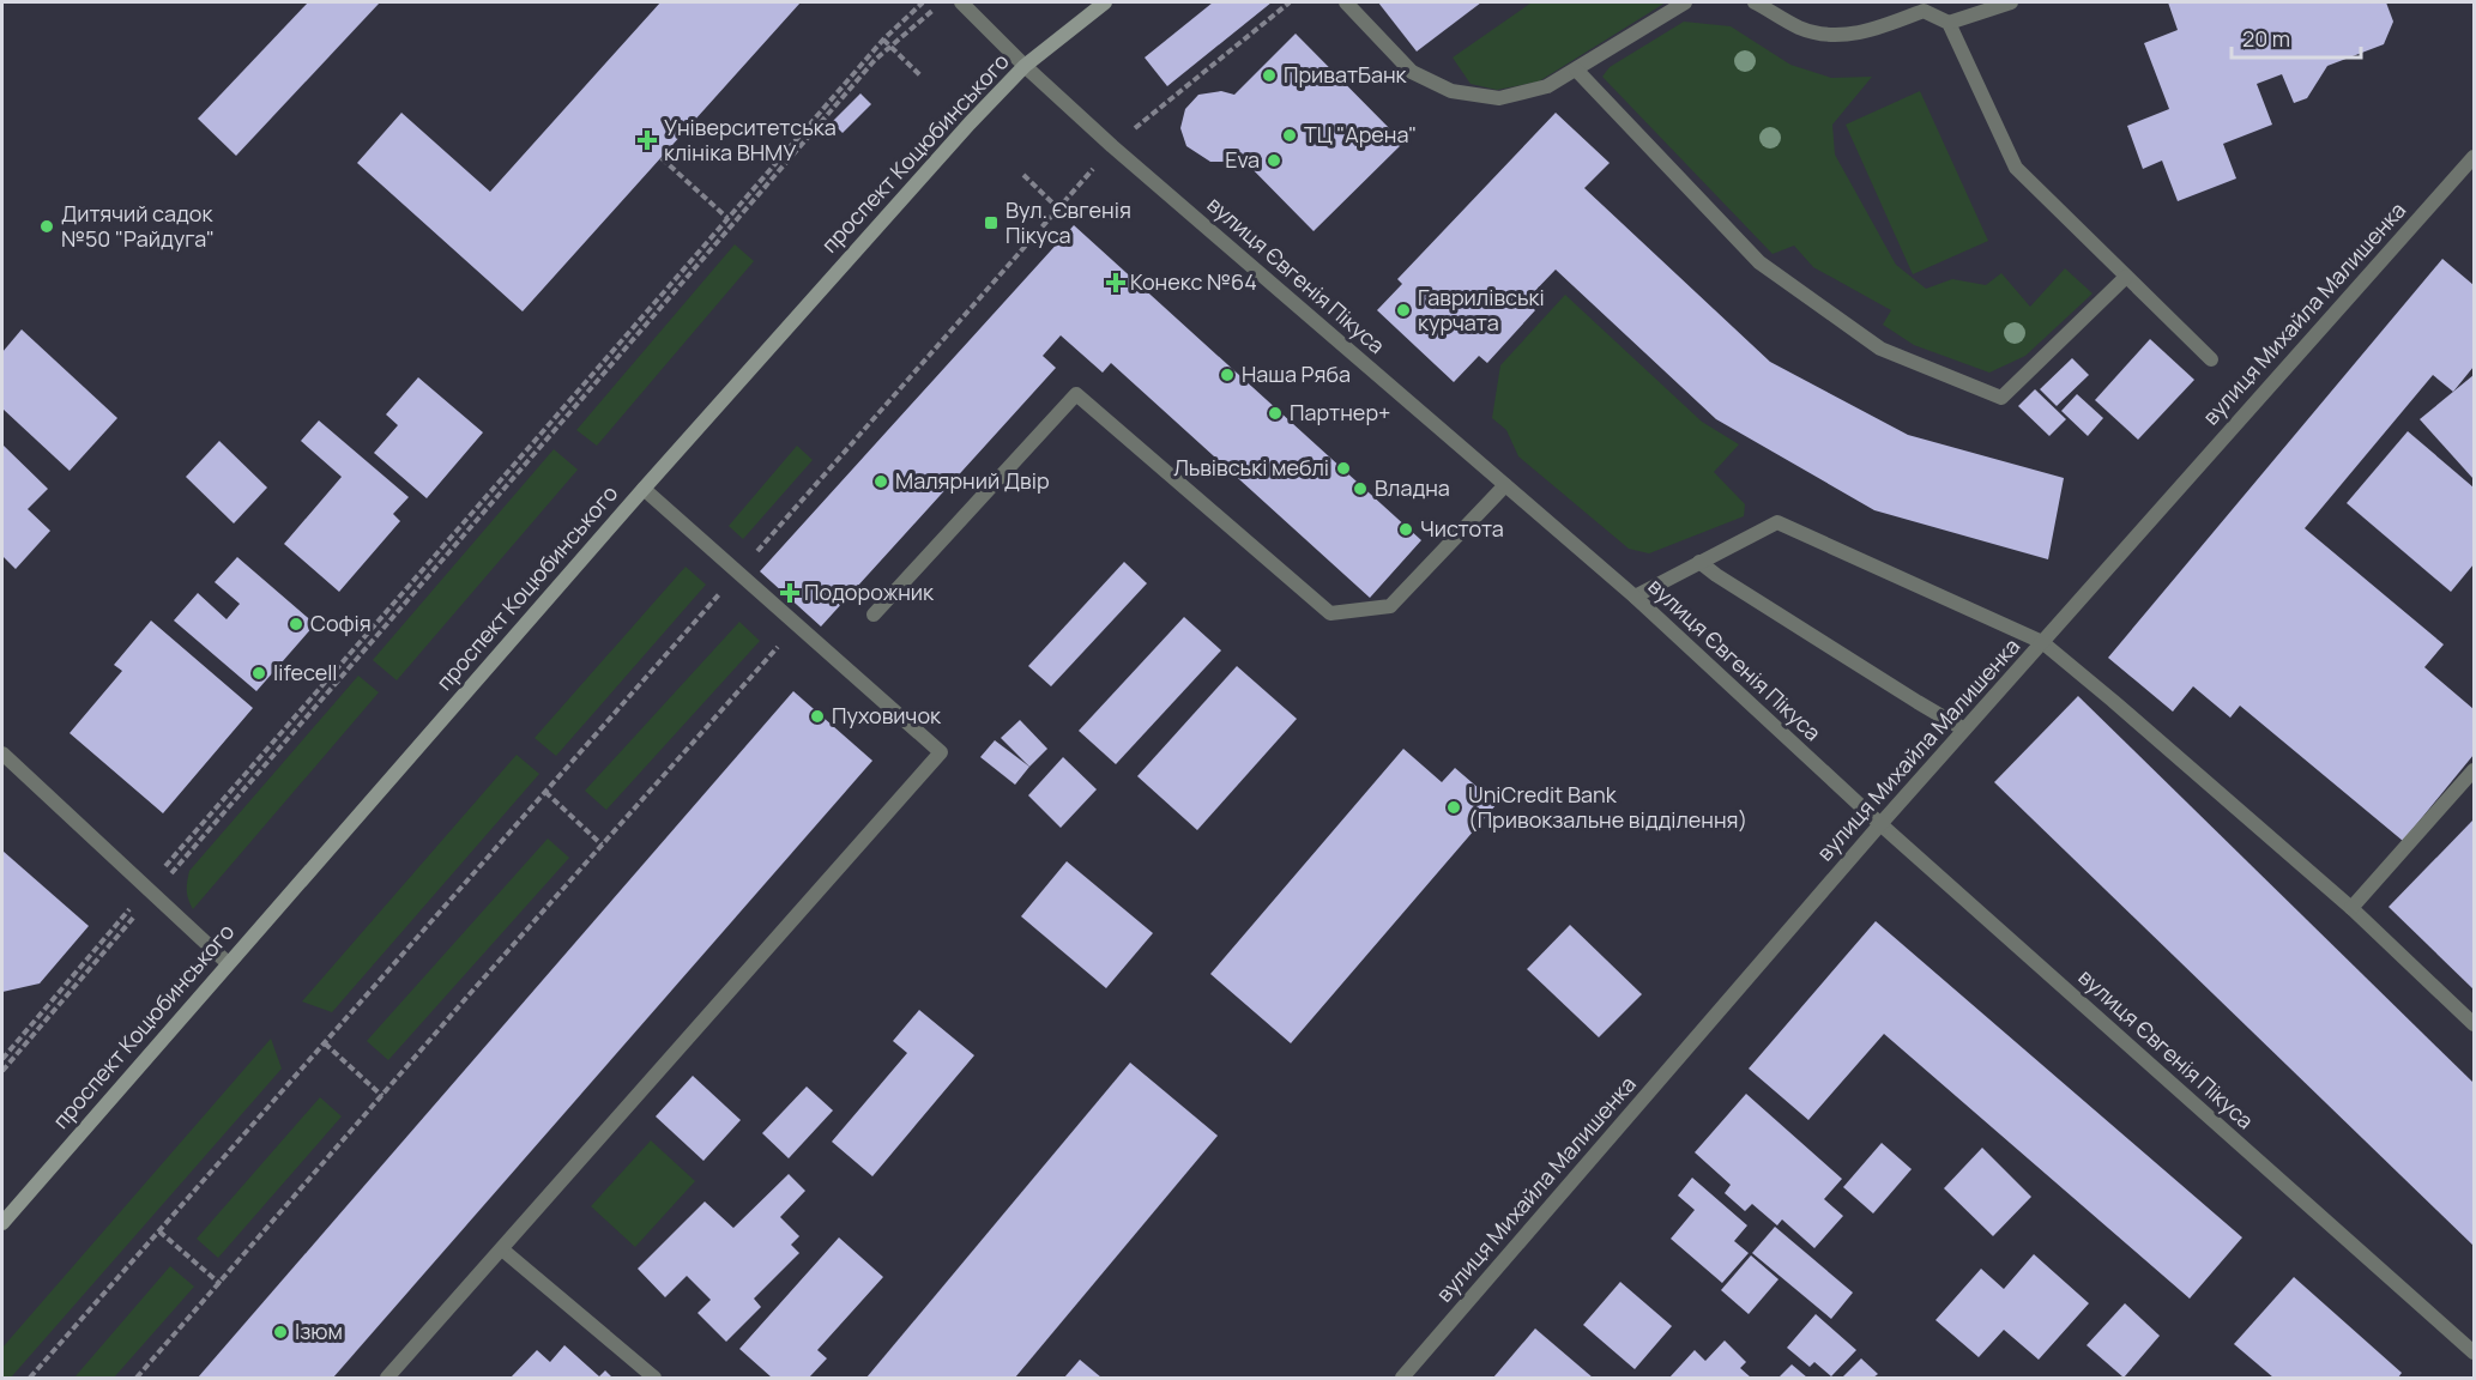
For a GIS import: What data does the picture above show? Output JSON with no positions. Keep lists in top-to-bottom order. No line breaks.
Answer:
{"streets":{"main road":["проспект Коцюбинського"],"street":["вулиця Євгенія Пікуса","вулиця Михайла Малишенка"]},"crossings":[["проспект Коцюбинського","вулиця Євгенія Пікуса"],["вулиця Євгенія Пікуса","вулиця Михайла Малишенка"]],"places":{"other":["ПриватБанк","ТЦ \"Арена\"","Eva","Дитячий садок №50 \"Райдуга\"","Гаврилівські курчата","Наша Ряба","Партнер+","Львівські меблі","Малярний Двір","Владна","Чистота","Софія","lifecell","Пуховичок","UniCredit Bank (Привокзальне відділення)","Ізюм"],"health":["Університетська клініка ВНМУ","Конекс №64","Подорожник"],"transit":["Вул. Євгенія Пікуса"]},"scale_bar":"20 m"}
